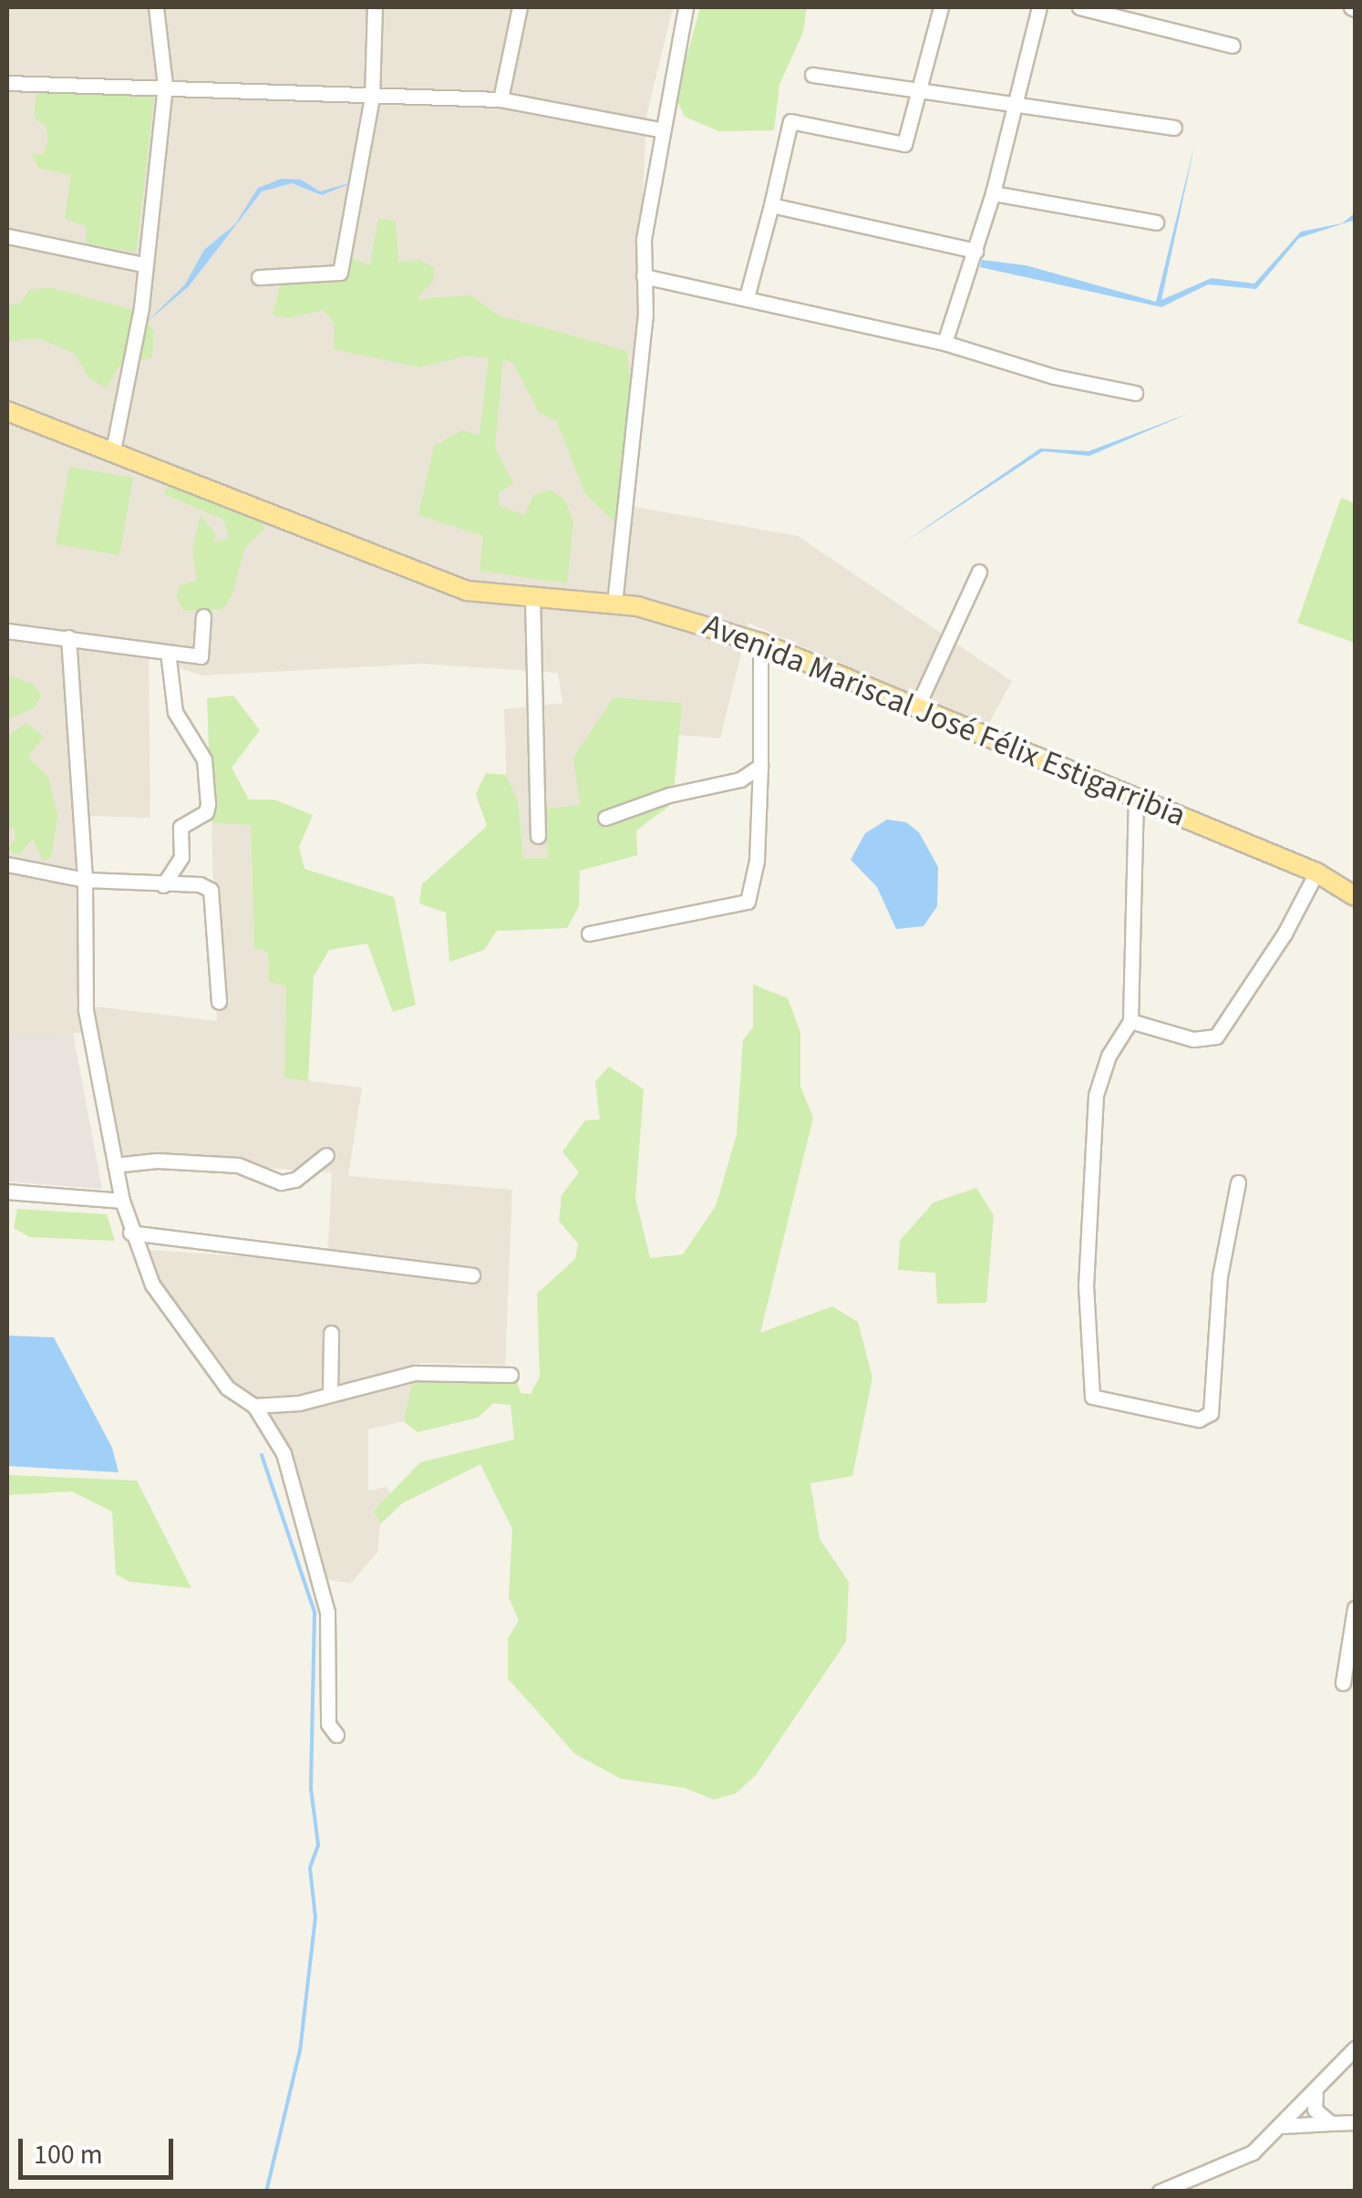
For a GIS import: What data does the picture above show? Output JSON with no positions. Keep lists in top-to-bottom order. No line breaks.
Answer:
{"streets":{"main road":["Avenida Mariscal José Félix Estigarribia"]},"scale_bar":"100 m"}
